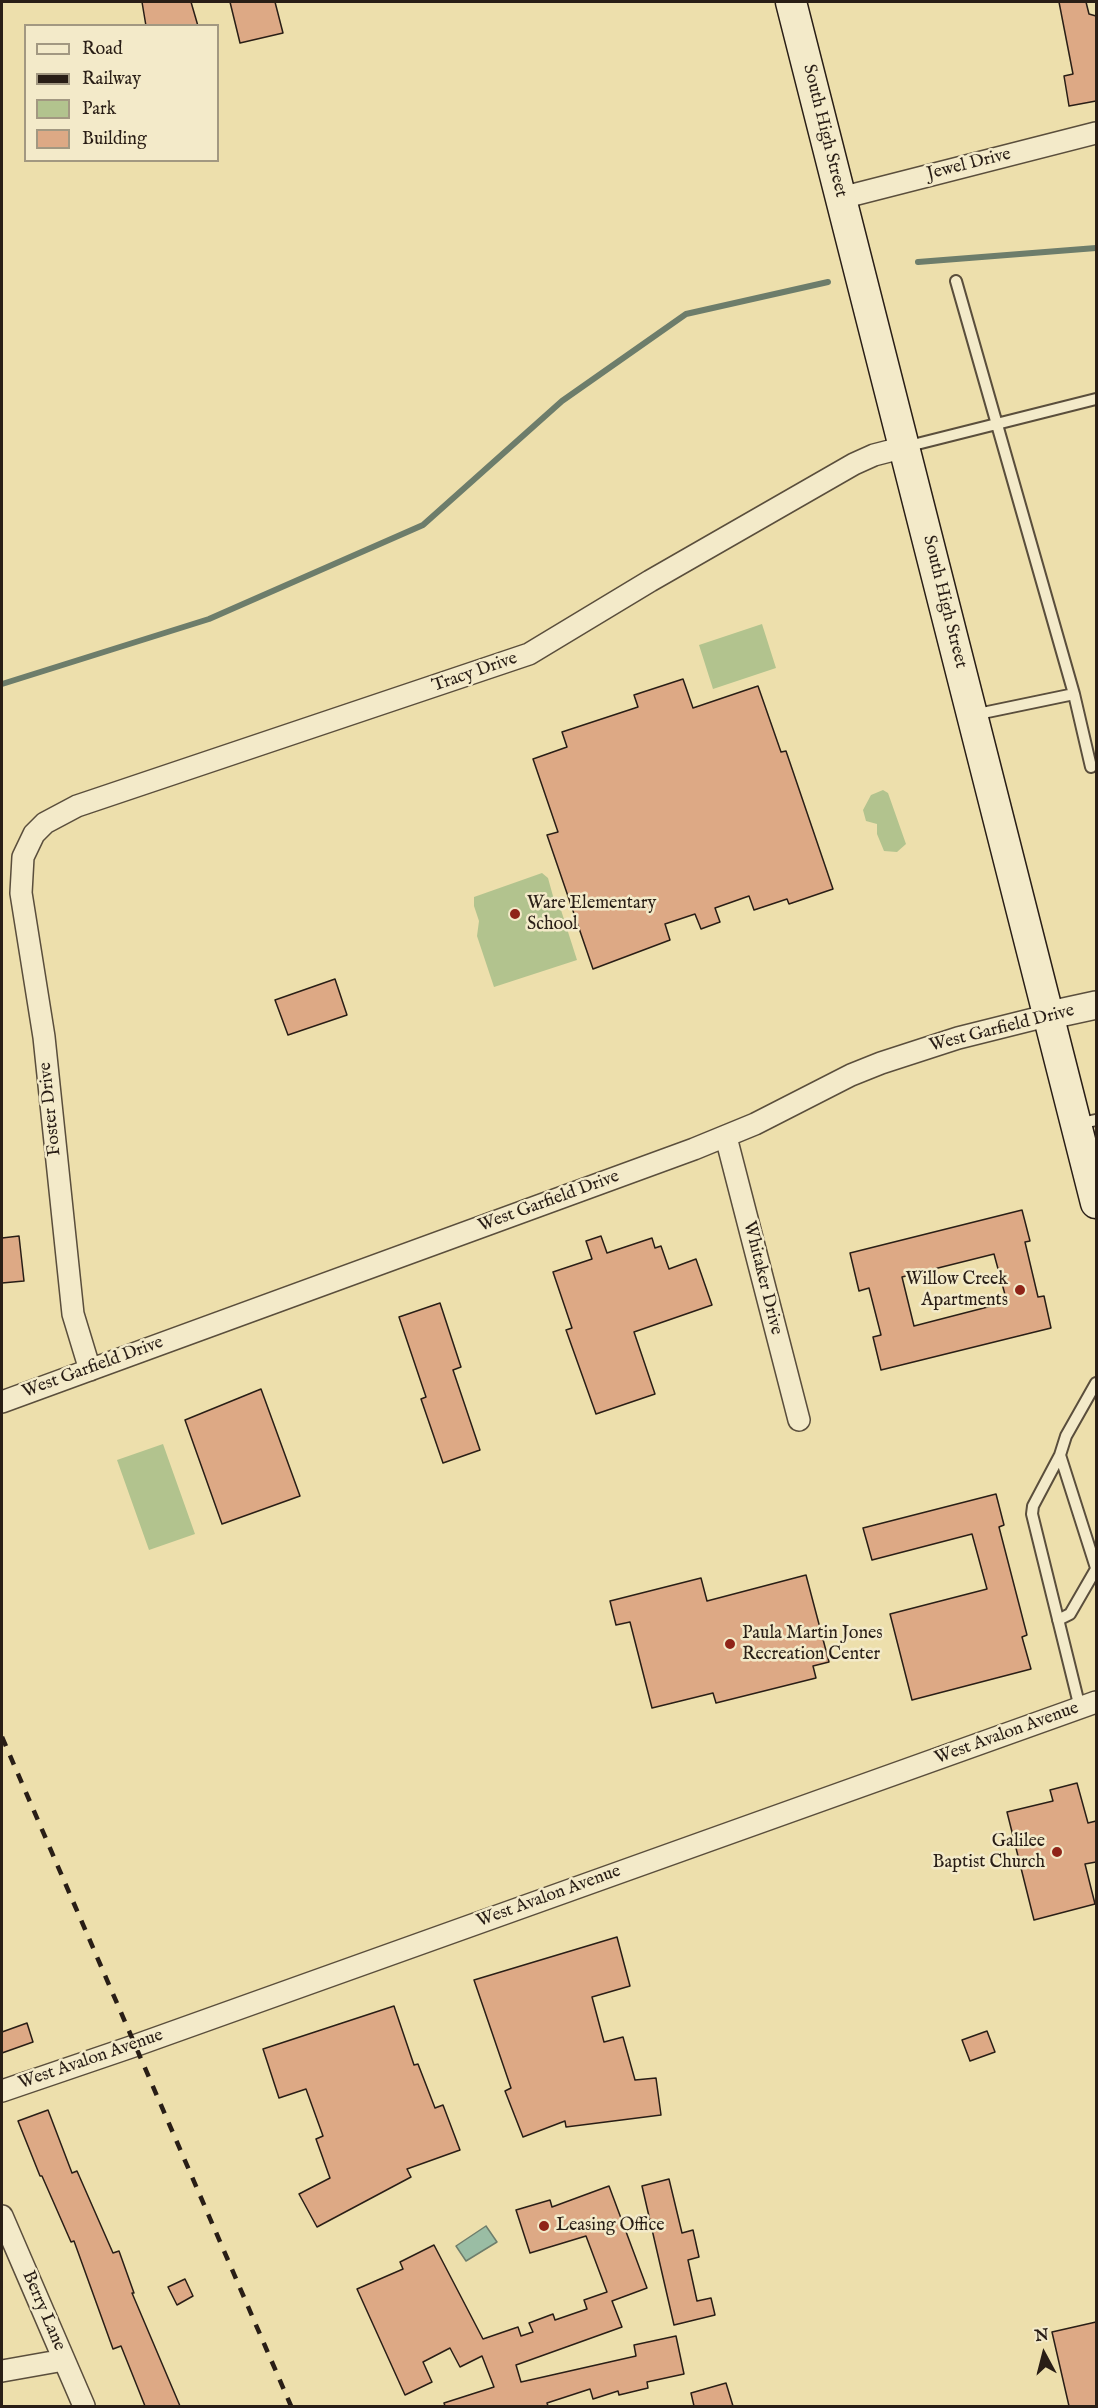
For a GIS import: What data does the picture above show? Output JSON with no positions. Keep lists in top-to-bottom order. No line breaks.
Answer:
{"streets":{"main road":["South High Street"],"street":["Jewel Drive","Tracy Drive","West Garfield Drive","Foster Drive","Whitaker Drive","West Avalon Avenue","Berry Lane"]},"crossings":[["South High Street","Jewel Drive"],["South High Street","Tracy Drive"],["South High Street","West Garfield Drive"],["Tracy Drive","Foster Drive"],["West Garfield Drive","Foster Drive"],["West Garfield Drive","Whitaker Drive"]],"places":["Ware Elementary School","Willow Creek Apartments","Paula Martin Jones Recreation Center","Galilee Baptist Church","Leasing Office"],"legend":["Road","Railway","Park","Building"],"north":"top"}
